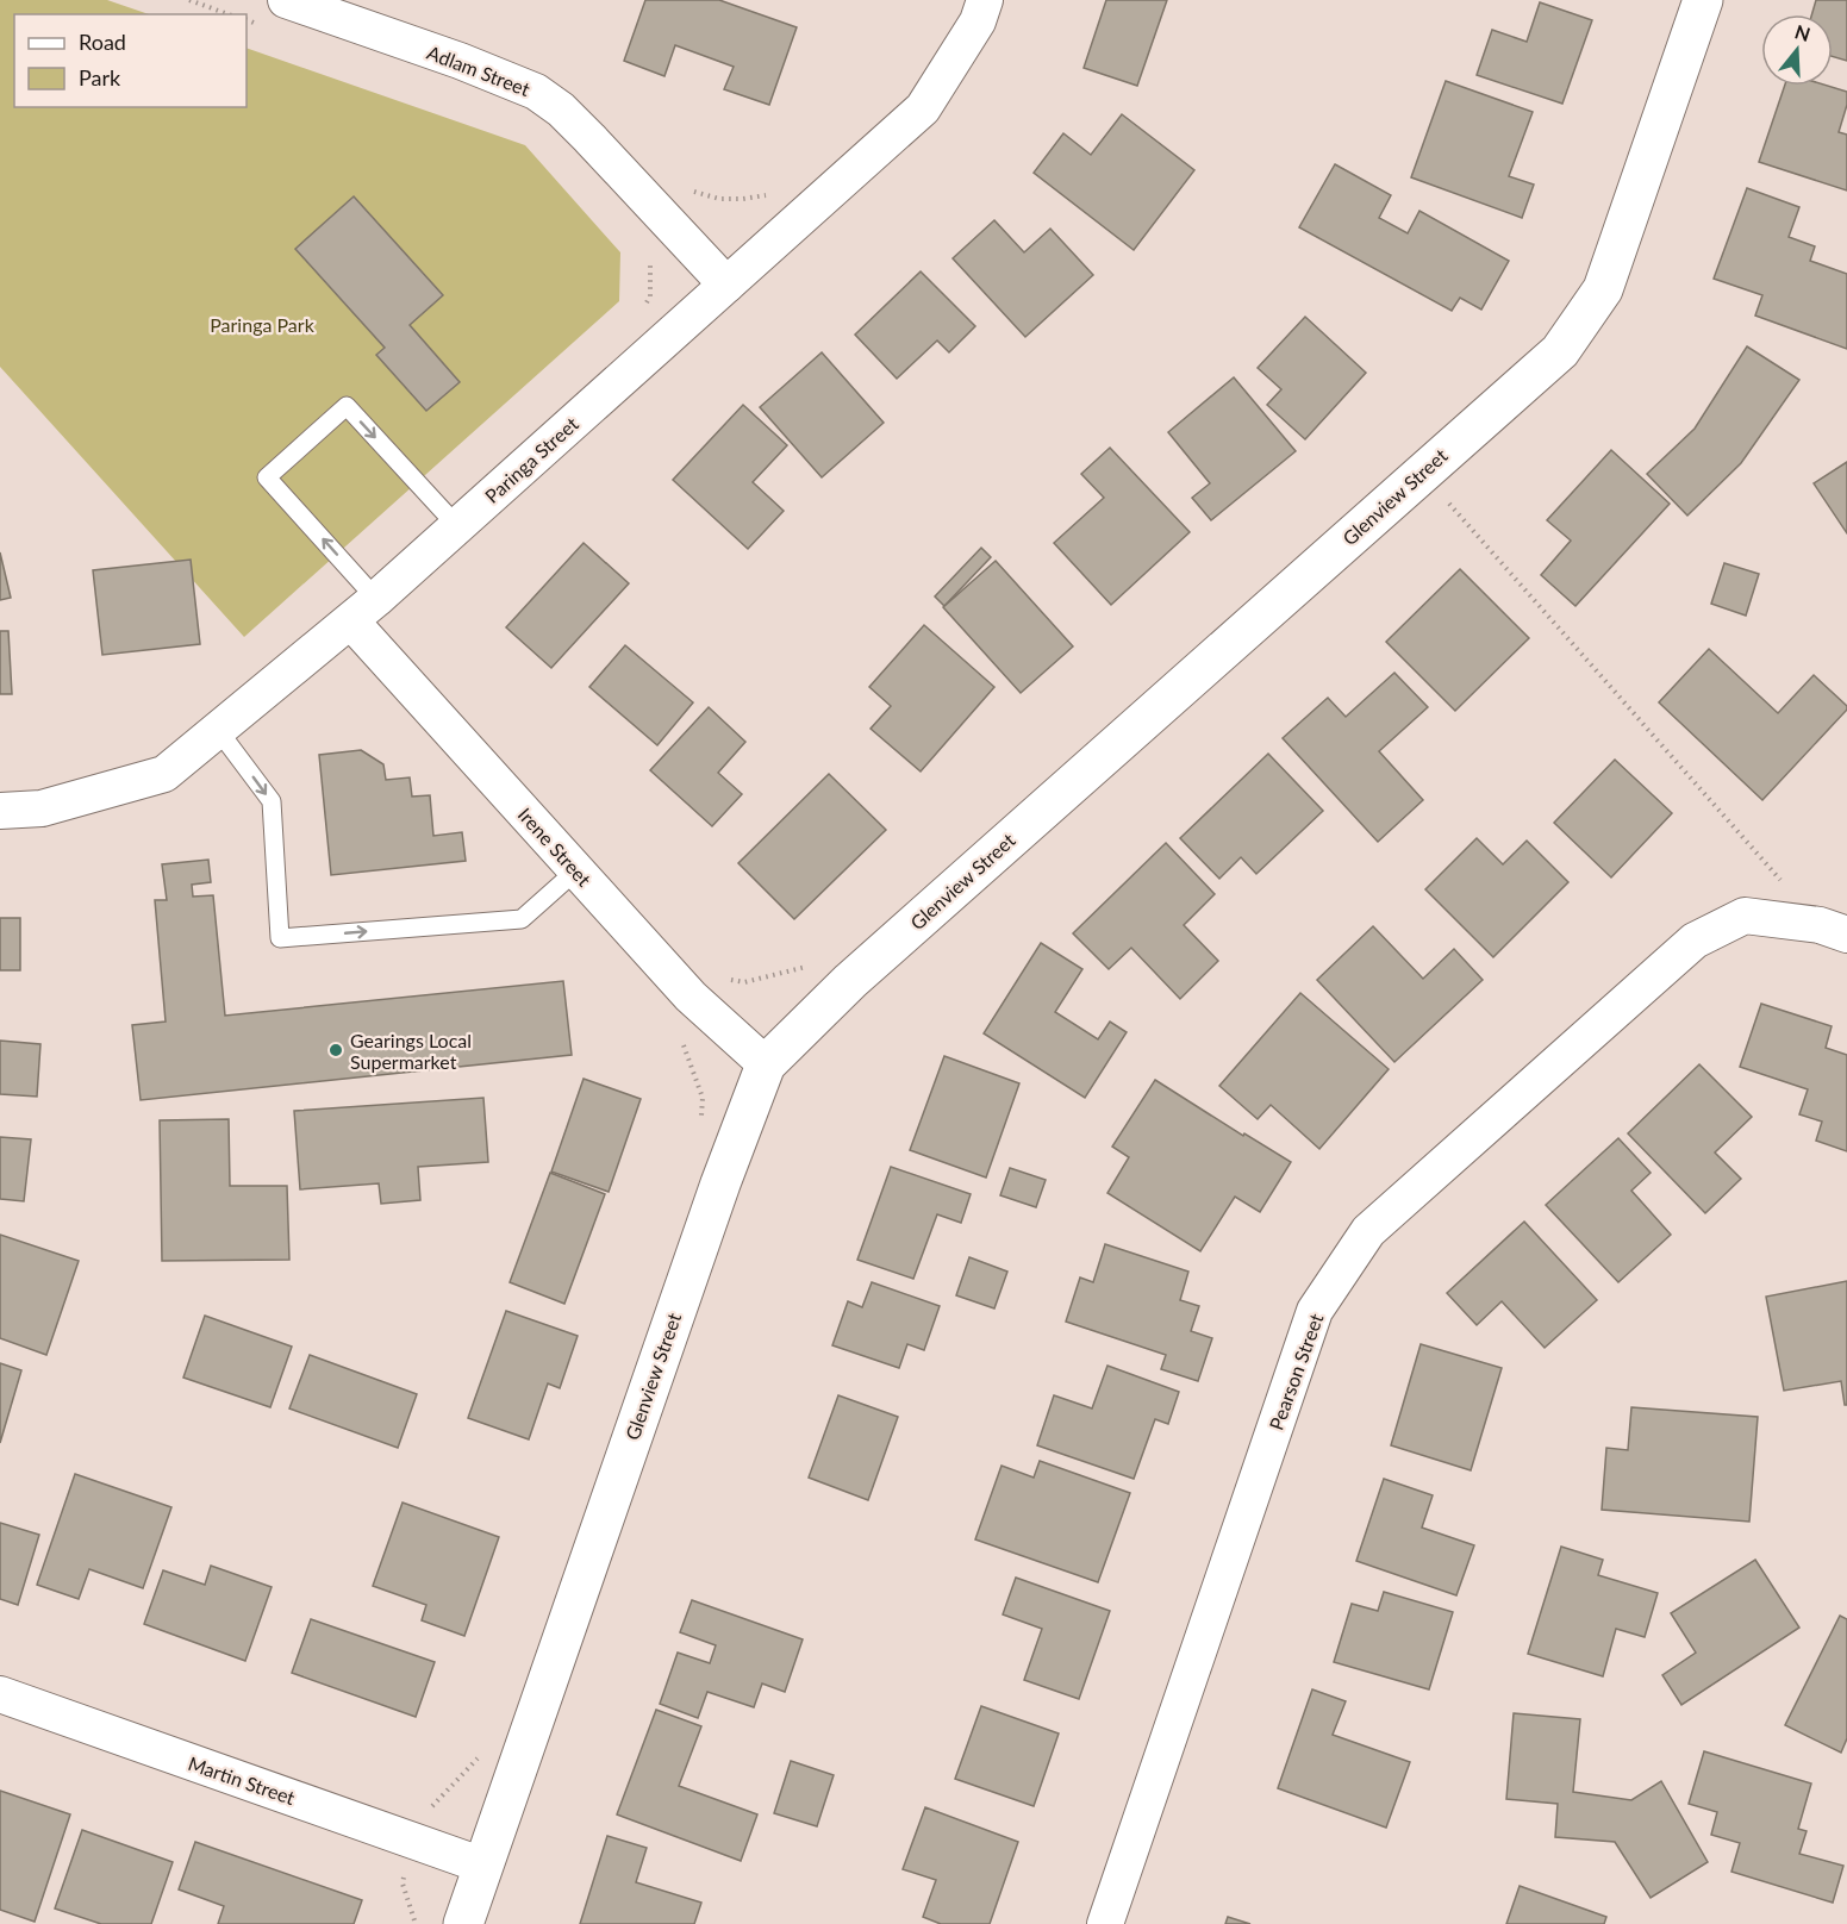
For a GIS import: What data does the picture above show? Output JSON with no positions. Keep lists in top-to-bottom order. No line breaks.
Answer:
{"streets":{"street":["Adlam Street","Paringa Street","Glenview Street","Irene Street","Pearson Street","Martin Street"]},"crossings":[["Adlam Street","Paringa Street"],["Paringa Street","Irene Street"],["Glenview Street","Irene Street"],["Glenview Street","Martin Street"]],"parks":["Paringa Park"],"places":["Gearings Local Supermarket"],"legend":["Road","Park"],"north":"top"}
